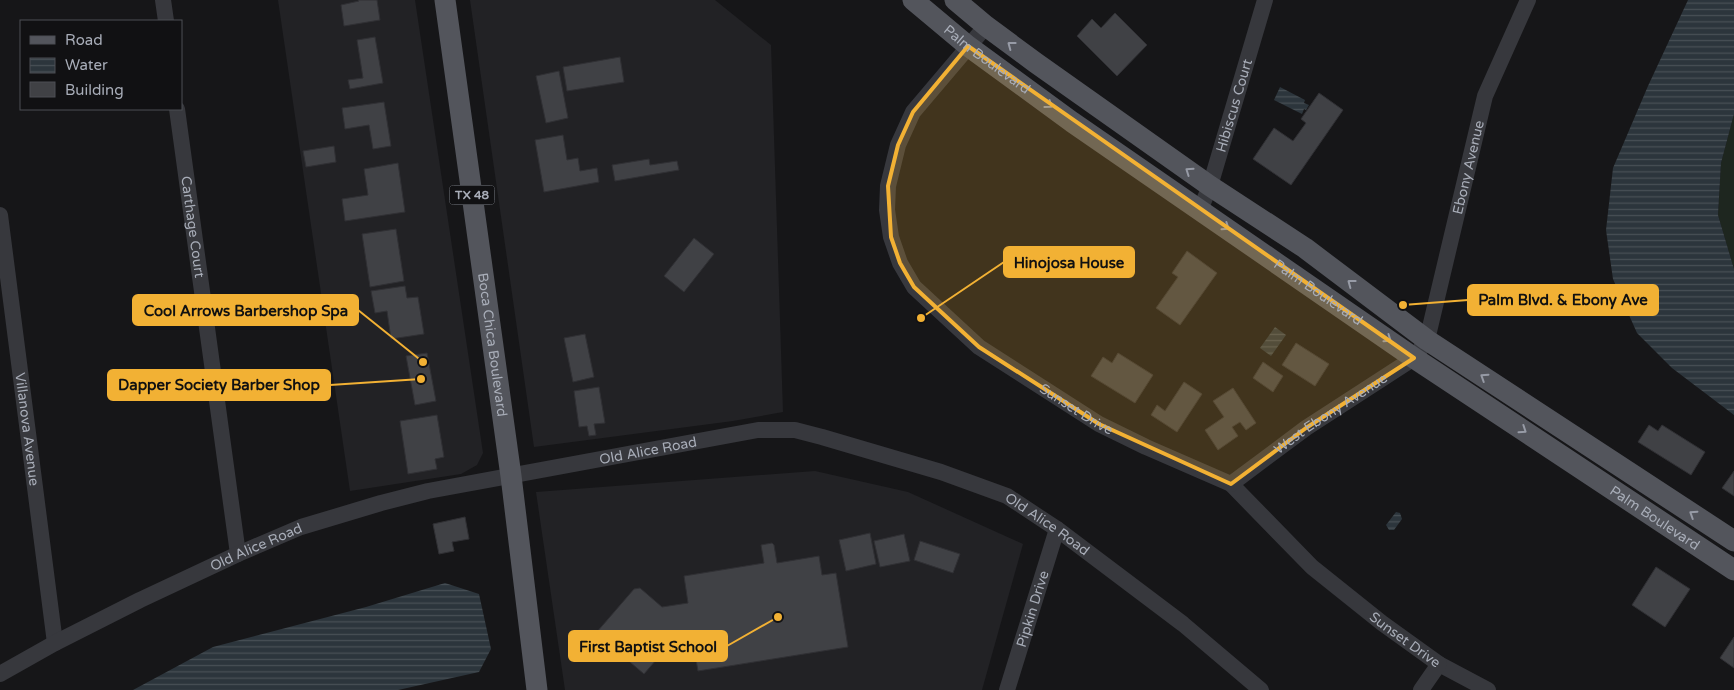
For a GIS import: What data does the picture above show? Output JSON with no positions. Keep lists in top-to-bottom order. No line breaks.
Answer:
{"streets":{"main road":["Palm Boulevard","TX 48","Boca Chica Boulevard"],"street":["Hibiscus Court","Ebony Avenue","Carthage Court","Sunset Drive","West Ebony Avenue","Villanova Avenue","Old Alice Road","Pipkin Drive"]},"crossings":[["Palm Boulevard","Hibiscus Court"],["Palm Boulevard","Ebony Avenue"],["Palm Boulevard","Sunset Drive"],["Palm Boulevard","West Ebony Avenue"],["Ebony Avenue","West Ebony Avenue"],["Carthage Court","Old Alice Road"],["Boca Chica Boulevard","Old Alice Road"],["Sunset Drive","West Ebony Avenue"],["Villanova Avenue","Old Alice Road"],["Old Alice Road","Pipkin Drive"]],"places":["Palm Blvd. & Ebony Ave","Hinojosa House","Cool Arrows Barbershop Spa","Dapper Society Barber Shop","First Baptist School"],"legend":["Road","Water","Building"]}
